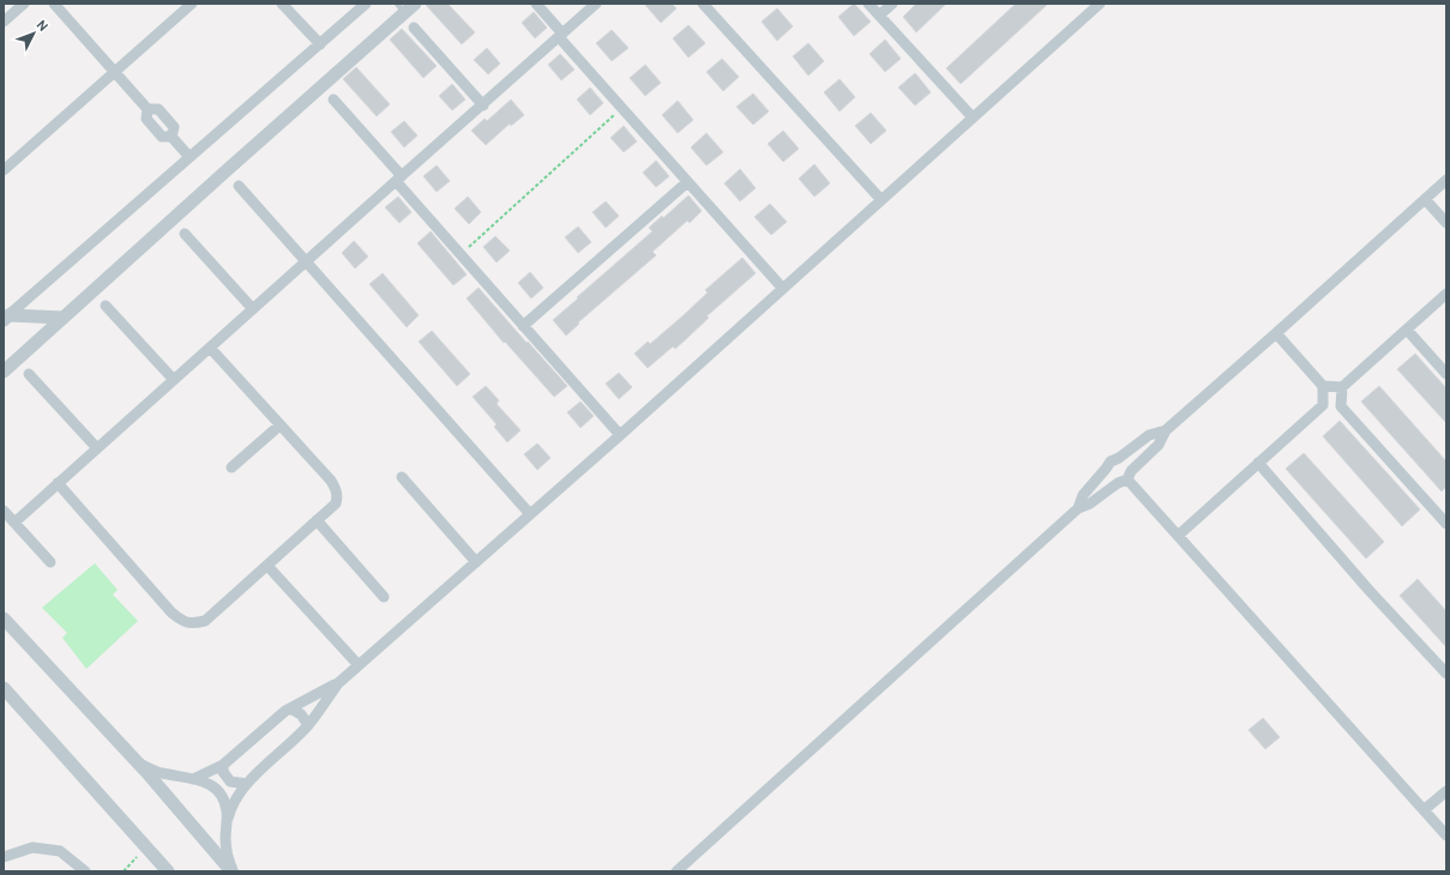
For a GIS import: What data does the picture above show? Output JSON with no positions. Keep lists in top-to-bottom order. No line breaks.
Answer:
{"north":"top right"}
